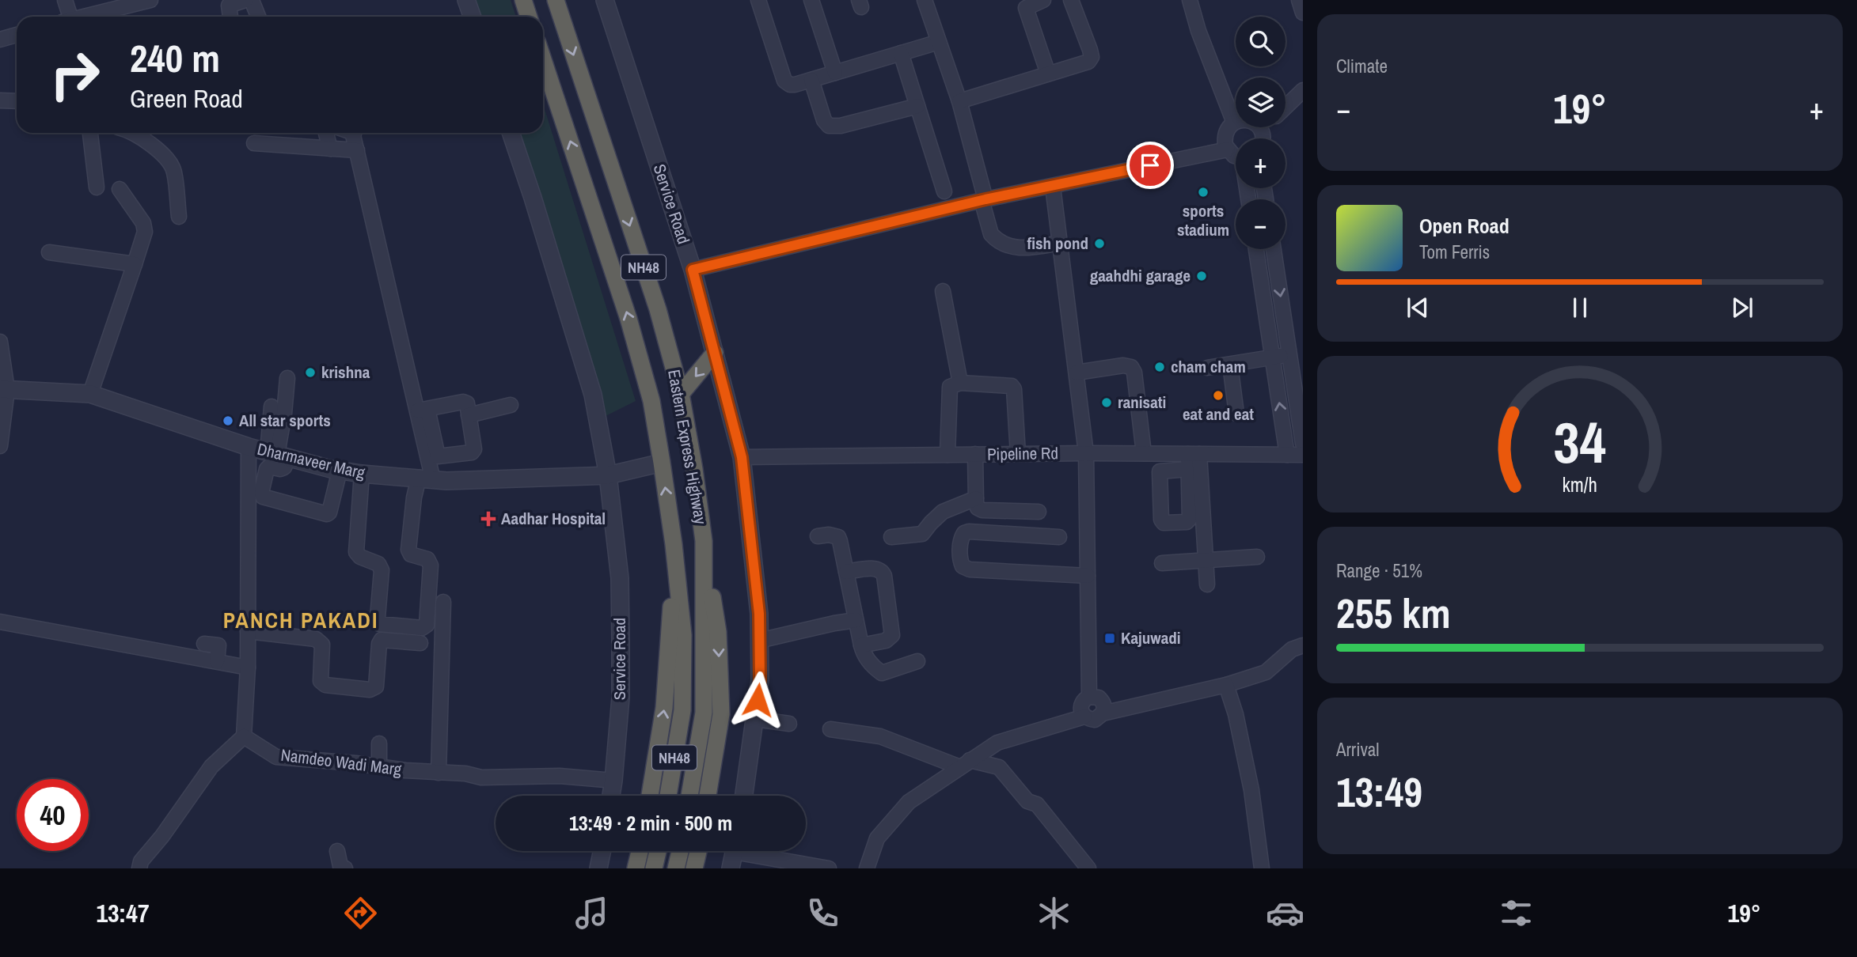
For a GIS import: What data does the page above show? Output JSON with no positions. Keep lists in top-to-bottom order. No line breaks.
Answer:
{"streets":{"highway":["NH48","Eastern Express Highway"],"street":["Service Road","Pipeline Rd","Dharmaveer Marg","Namdeo Wadi Marg"]},"crossings":[["Service Road","Pipeline Rd"],["Service Road","Dharmaveer Marg"],["Service Road","Namdeo Wadi Marg"],["Eastern Express Highway","Dharmaveer Marg"]],"districts":["PANCH PAKADI"],"places":{"other":["sports stadium","fish pond","gaahdhi garage","cham cham","krishna","eat and eat","ranisati","All star sports"],"health":["Aadhar Hospital"],"transit":["Kajuwadi"]},"page":{"tile":["Climate",["Range · 51%","255 km"],["Arrival","13:49"]],"map_buttons":["+","−"],"turn":["240 m","Green Road"],"heat":["−","19°","+"],"song":["Open Road","Tom Ferris"],"limit":"40","trip":"13:49 · 2 min · 500 m","tabs":["13:47","19°"],"gauge":["34","km/h"]}}
